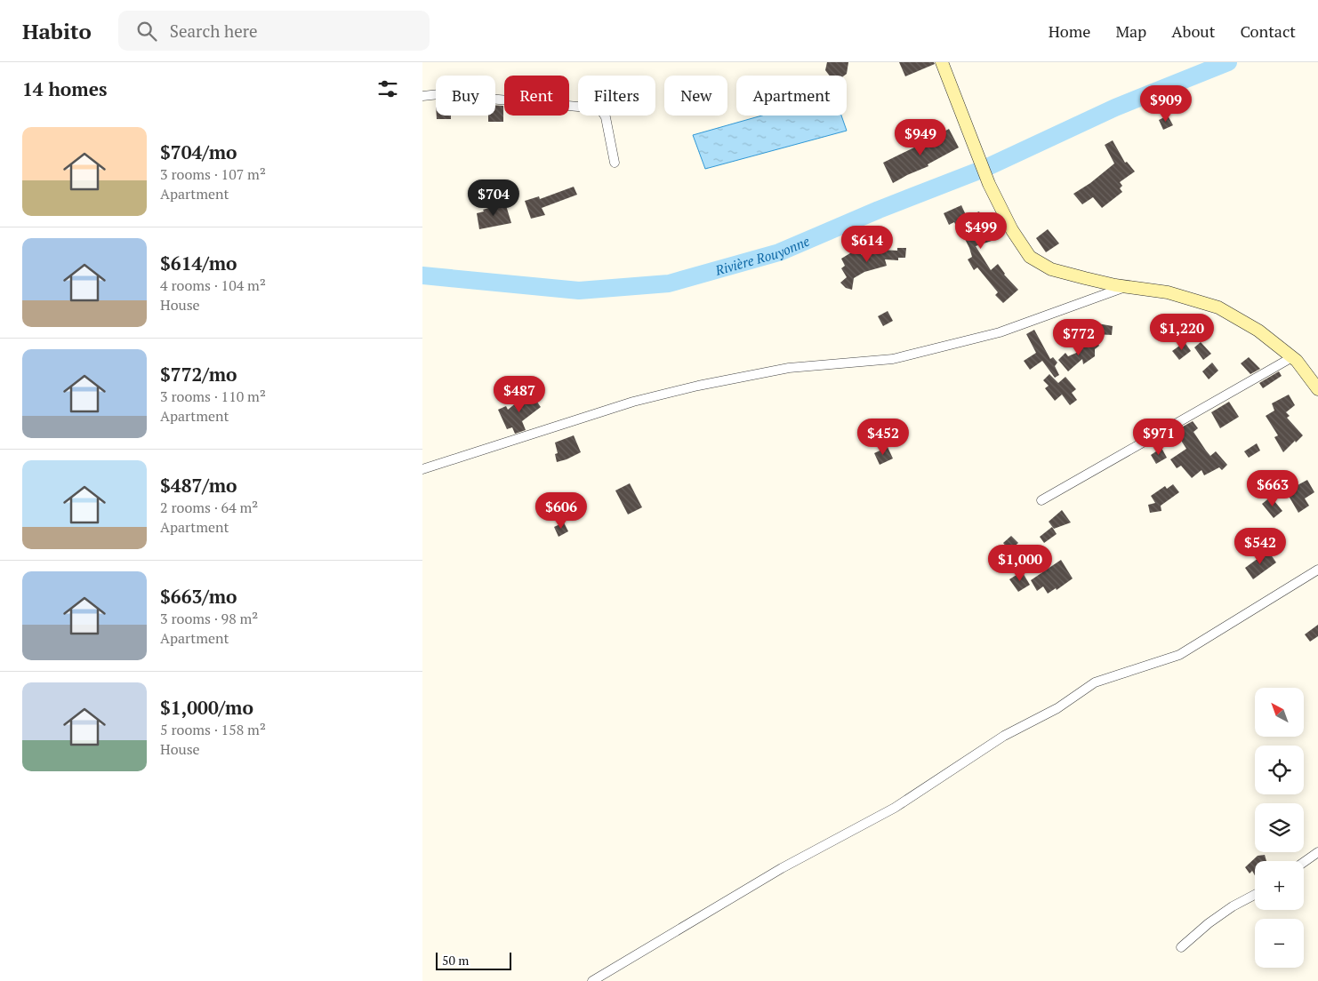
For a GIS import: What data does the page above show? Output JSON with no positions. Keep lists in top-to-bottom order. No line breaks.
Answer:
{"water":["Rivière Rouyonne"],"scale_bar":"50 m","north":"top left","page":{"header":"Habito","search":"Search here","nav":["Home","Map","About","Contact"],"heading":"14 homes","chip":["Buy","Rent","Filters","New","Apartment"],"price":["$909","$949","$704","$499","$614","$1,220","$772","$487","$452","$971","$663","$606","$542","$1,000"],"list":[{"name":"$704/mo","note":"3 rooms · 107 m² · Apartment"},{"name":"$614/mo","note":"4 rooms · 104 m² · House"},{"name":"$772/mo","note":"3 rooms · 110 m² · Apartment"},{"name":"$487/mo","note":"2 rooms · 64 m² · Apartment"},{"name":"$663/mo","note":"3 rooms · 98 m² · Apartment"},{"name":"$1,000/mo","note":"5 rooms · 158 m² · House"}],"map_buttons":["+","−"],"scale":"50 m"}}
